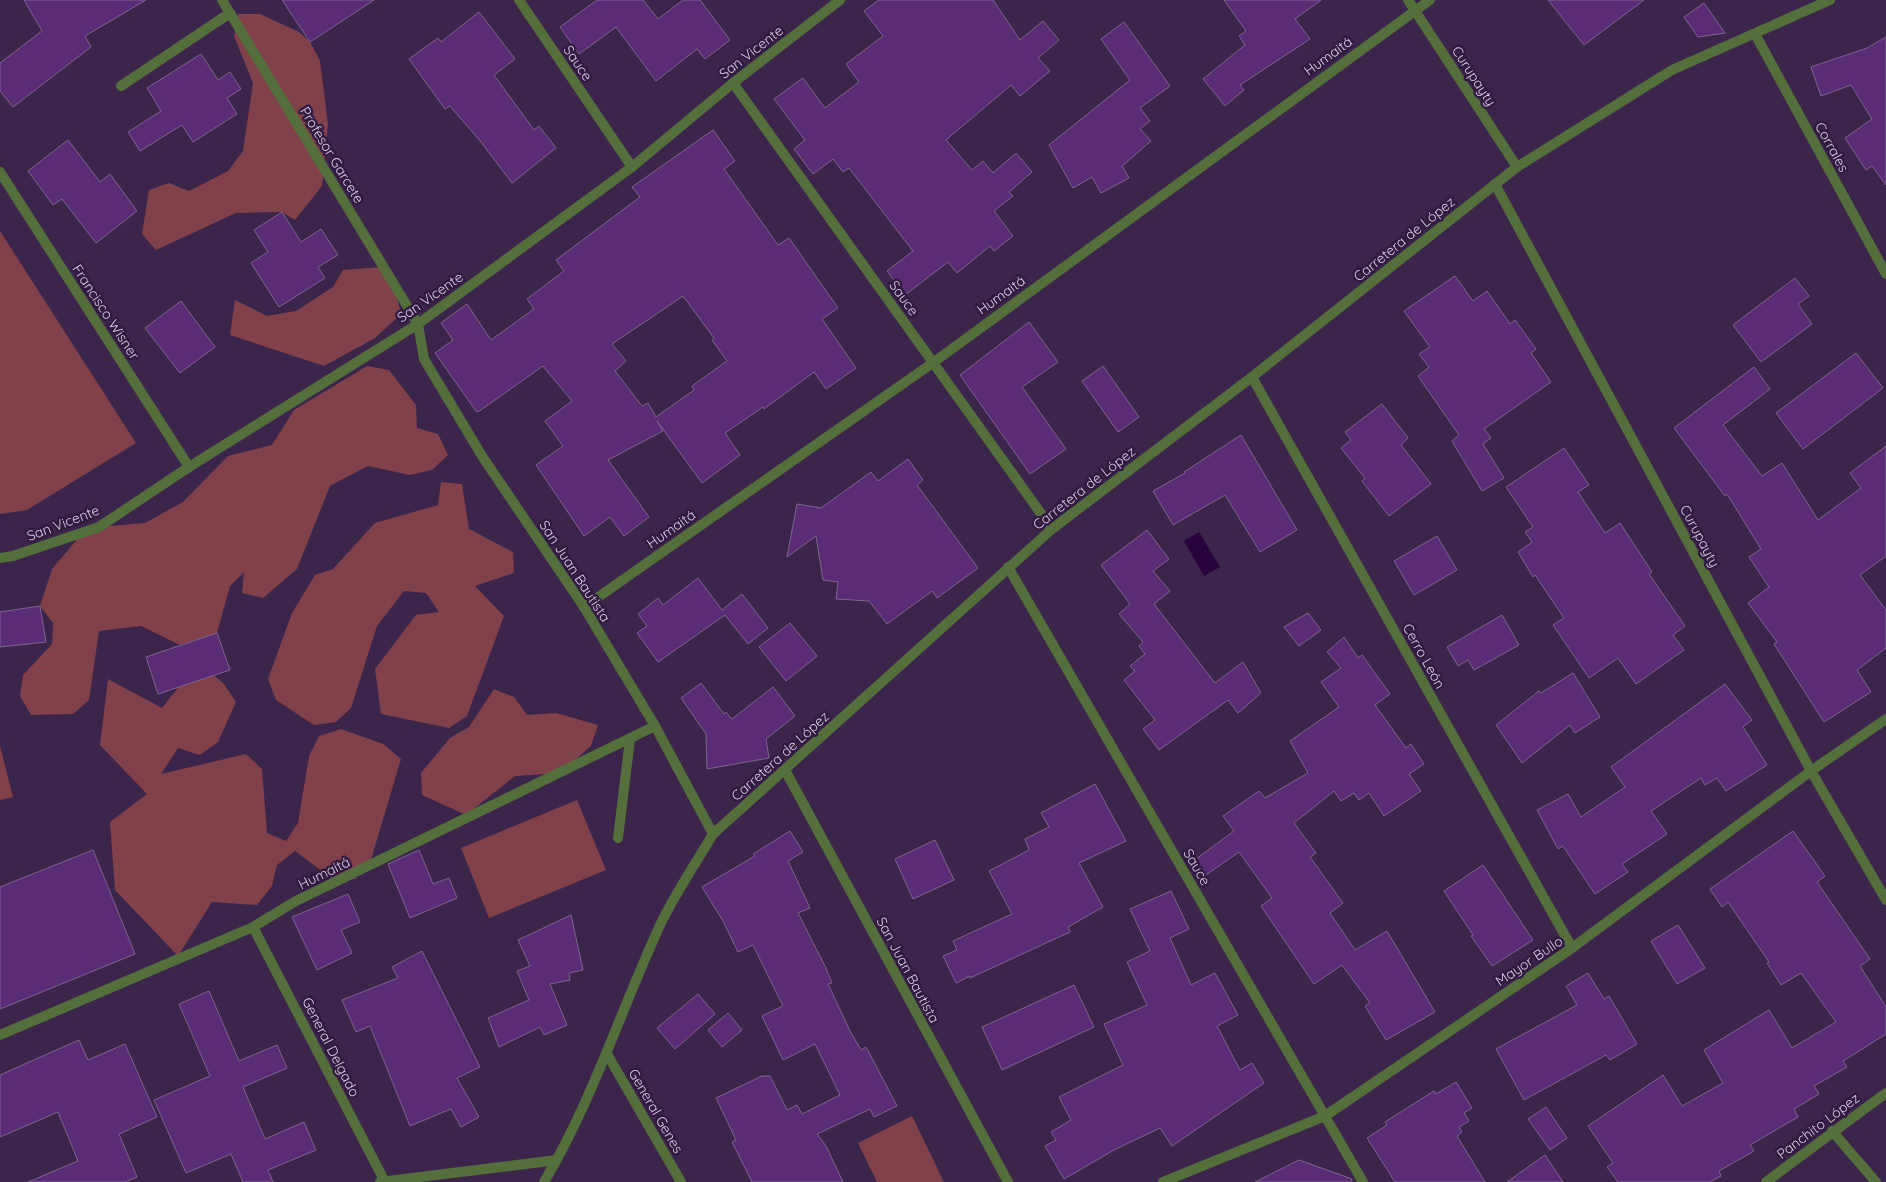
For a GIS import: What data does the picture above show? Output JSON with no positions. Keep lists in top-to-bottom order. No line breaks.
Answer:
{"streets":{"street":["San Vicente","Humaitá","Sauce","Curupayty","Corrales","Profesor Garcete","Carretera de López","Francisco Wisner","San Juan Bautista","Cerro León","Mayor Bullo","General Delgado","General Genes","Panchito López"]},"crossings":[["San Vicente","Sauce"],["San Vicente","Profesor Garcete"],["San Vicente","Francisco Wisner"],["San Vicente","San Juan Bautista"],["Humaitá","Sauce"],["Humaitá","Curupayty"],["Humaitá","San Juan Bautista"],["Humaitá","General Delgado"],["Sauce","Carretera de López"],["Sauce","Mayor Bullo"],["Curupayty","Carretera de López"],["Curupayty","Mayor Bullo"],["Corrales","Carretera de López"],["Profesor Garcete","San Juan Bautista"],["Carretera de López","San Juan Bautista"],["Carretera de López","Cerro León"],["Carretera de López","General Genes"],["Cerro León","Mayor Bullo"]]}
